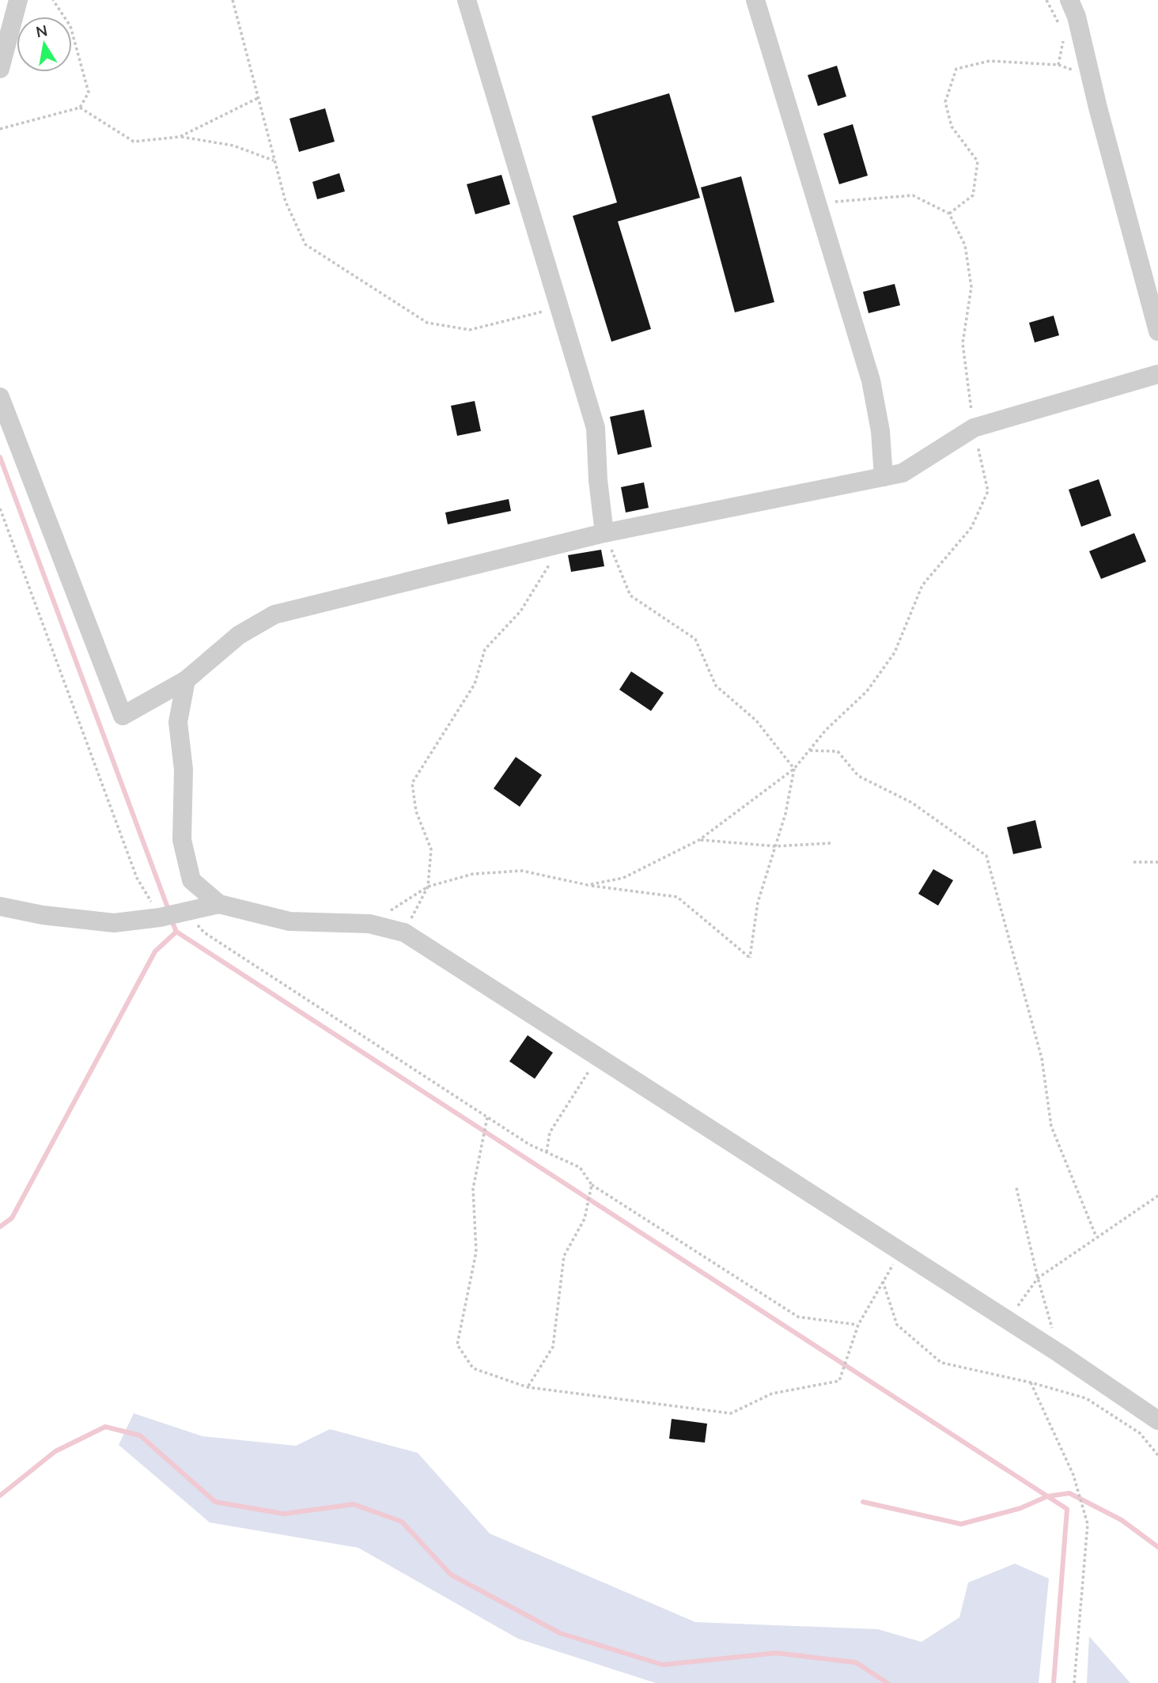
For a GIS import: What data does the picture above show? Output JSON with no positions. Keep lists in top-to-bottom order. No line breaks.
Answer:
{"north":"top"}
